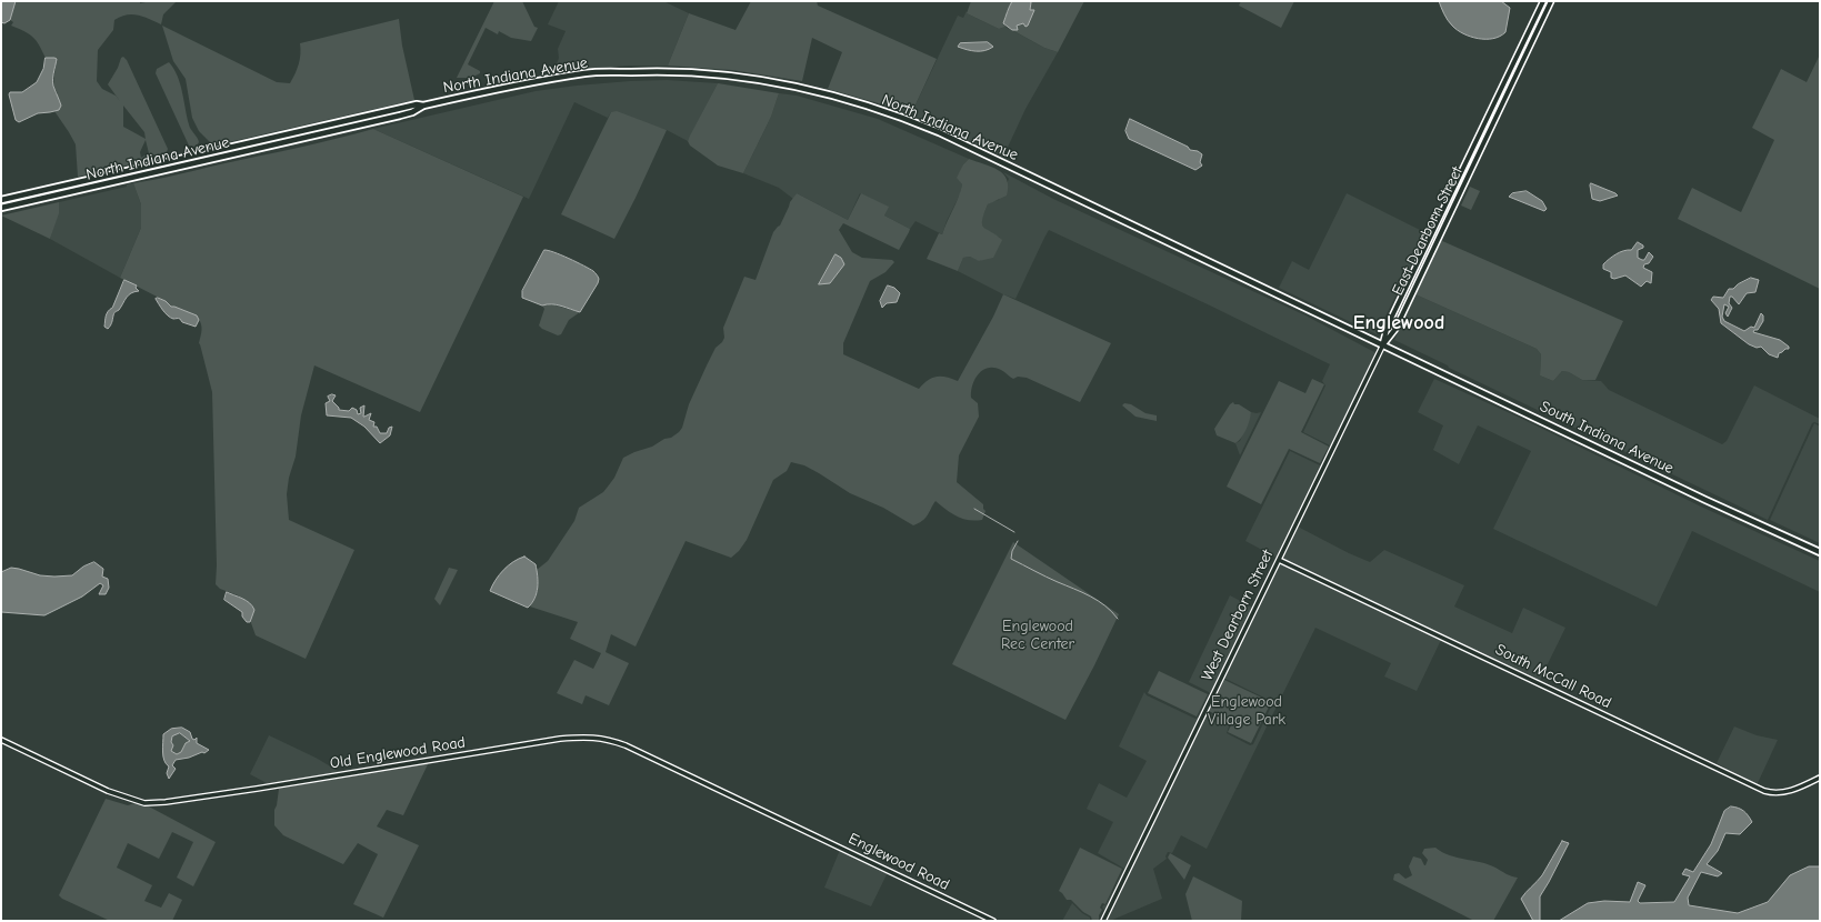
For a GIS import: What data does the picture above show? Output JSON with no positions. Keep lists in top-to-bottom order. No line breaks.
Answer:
{"streets":{"main road":["North Indiana Avenue","East Dearborn Street","South Indiana Avenue"],"street":["West Dearborn Street","South McCall Road","Old Englewood Road","Englewood Road"]},"crossings":[["North Indiana Avenue","East Dearborn Street"],["North Indiana Avenue","South Indiana Avenue"],["North Indiana Avenue","West Dearborn Street"],["East Dearborn Street","South Indiana Avenue"],["East Dearborn Street","West Dearborn Street"],["South Indiana Avenue","West Dearborn Street"],["West Dearborn Street","South McCall Road"],["Old Englewood Road","Englewood Road"]],"districts":["Englewood"],"parks":["Englewood Rec Center","Englewood Village Park"]}
